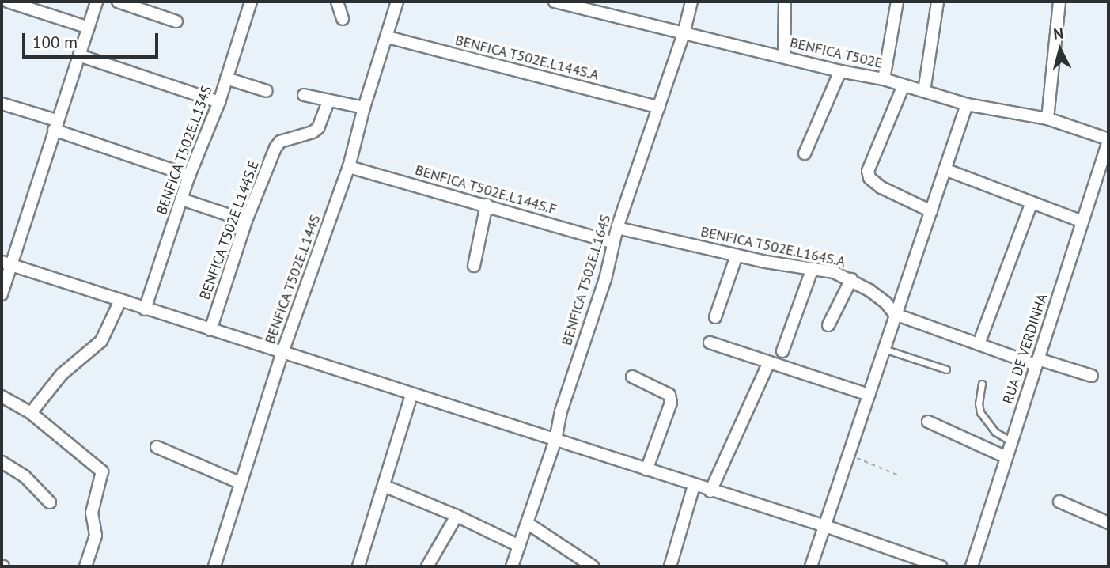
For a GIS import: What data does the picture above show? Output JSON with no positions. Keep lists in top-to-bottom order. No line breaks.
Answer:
{"streets":{"street":["BENFICA T502E","BENFICA T502E.L144S.A","BENFICA T502E.L134S","BENFICA T502E.L144S.F","BENFICA T502E.L144S.E","BENFICA T502E.L164S.A","BENFICA T502E.L144S","BENFICA T502E.L164S","RUA DE VERDINHA"]},"crossings":[["BENFICA T502E","BENFICA T502E.L164S"],["BENFICA T502E","RUA DE VERDINHA"],["BENFICA T502E.L144S.A","BENFICA T502E.L144S"],["BENFICA T502E.L144S.A","BENFICA T502E.L164S"],["BENFICA T502E.L144S.F","BENFICA T502E.L144S"],["BENFICA T502E.L144S.F","BENFICA T502E.L164S"],["BENFICA T502E.L164S.A","BENFICA T502E.L164S"],["BENFICA T502E.L164S.A","RUA DE VERDINHA"]],"scale_bar":"100 m","north":"top"}
